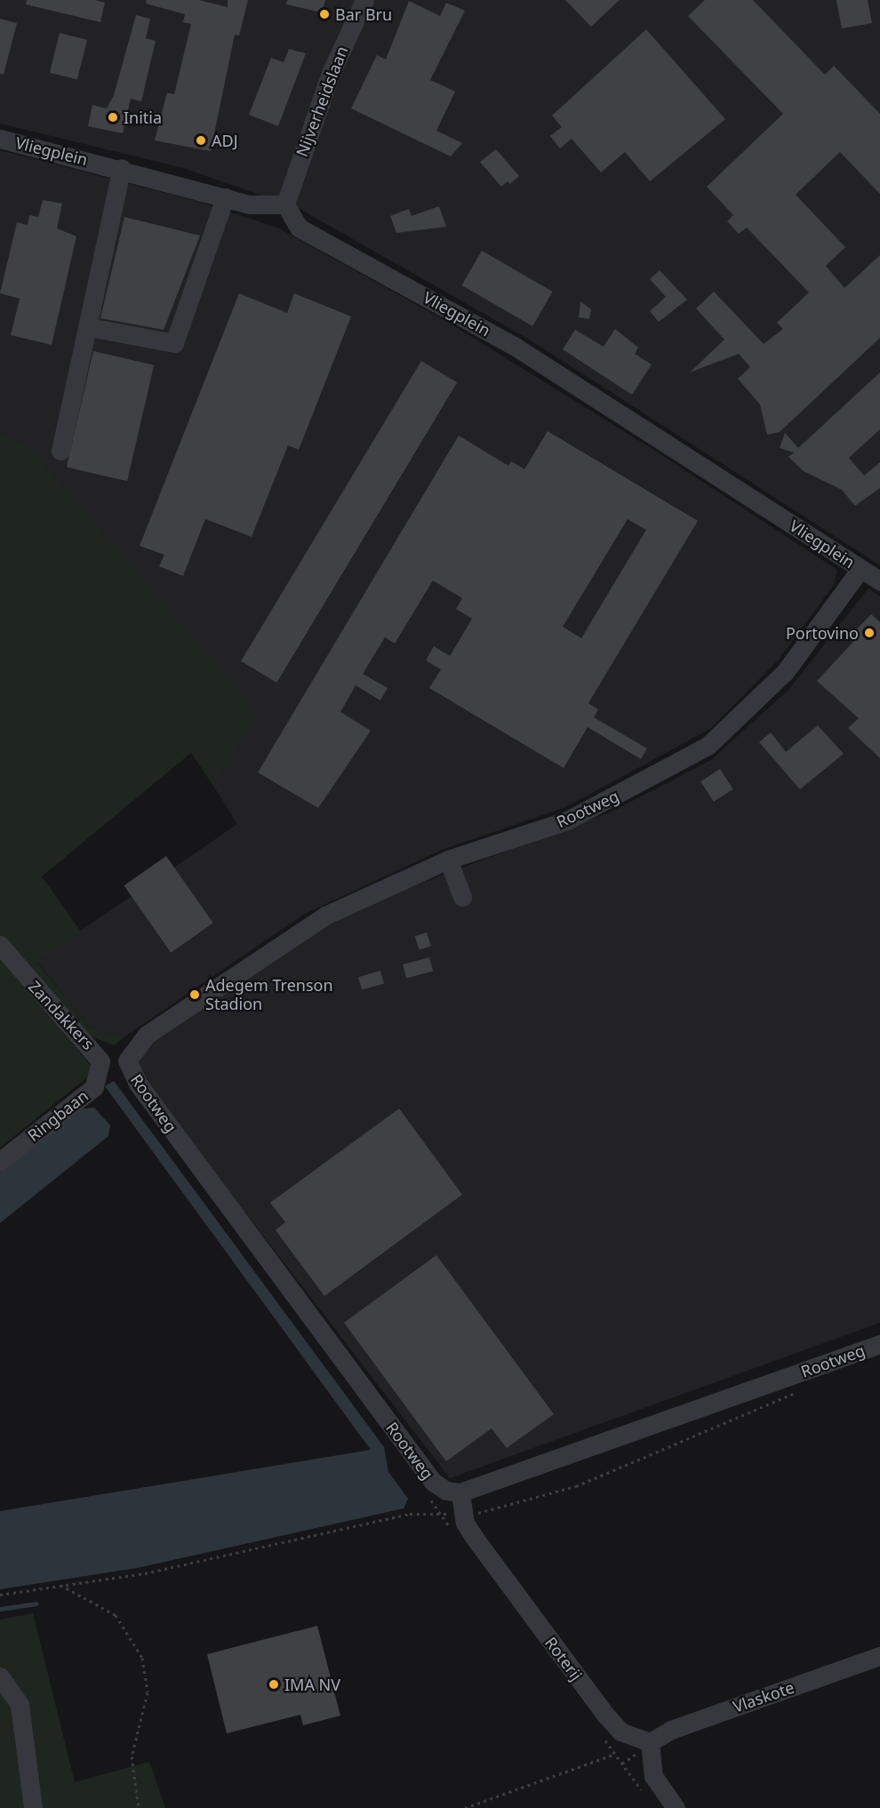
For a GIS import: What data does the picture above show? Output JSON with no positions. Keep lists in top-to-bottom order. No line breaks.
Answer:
{"streets":{"street":["Nijverheidslaan","Vliegplein","Rootweg","Zandakkers","Ringbaan","Roterij","Vlaskote"]},"crossings":[["Nijverheidslaan","Vliegplein"],["Vliegplein","Rootweg"],["Rootweg","Roterij"],["Zandakkers","Ringbaan"],["Roterij","Vlaskote"]],"places":["Bar Bru","Initia","ADJ","Portovino","Adegem Trenson Stadion","IMA NV"]}
